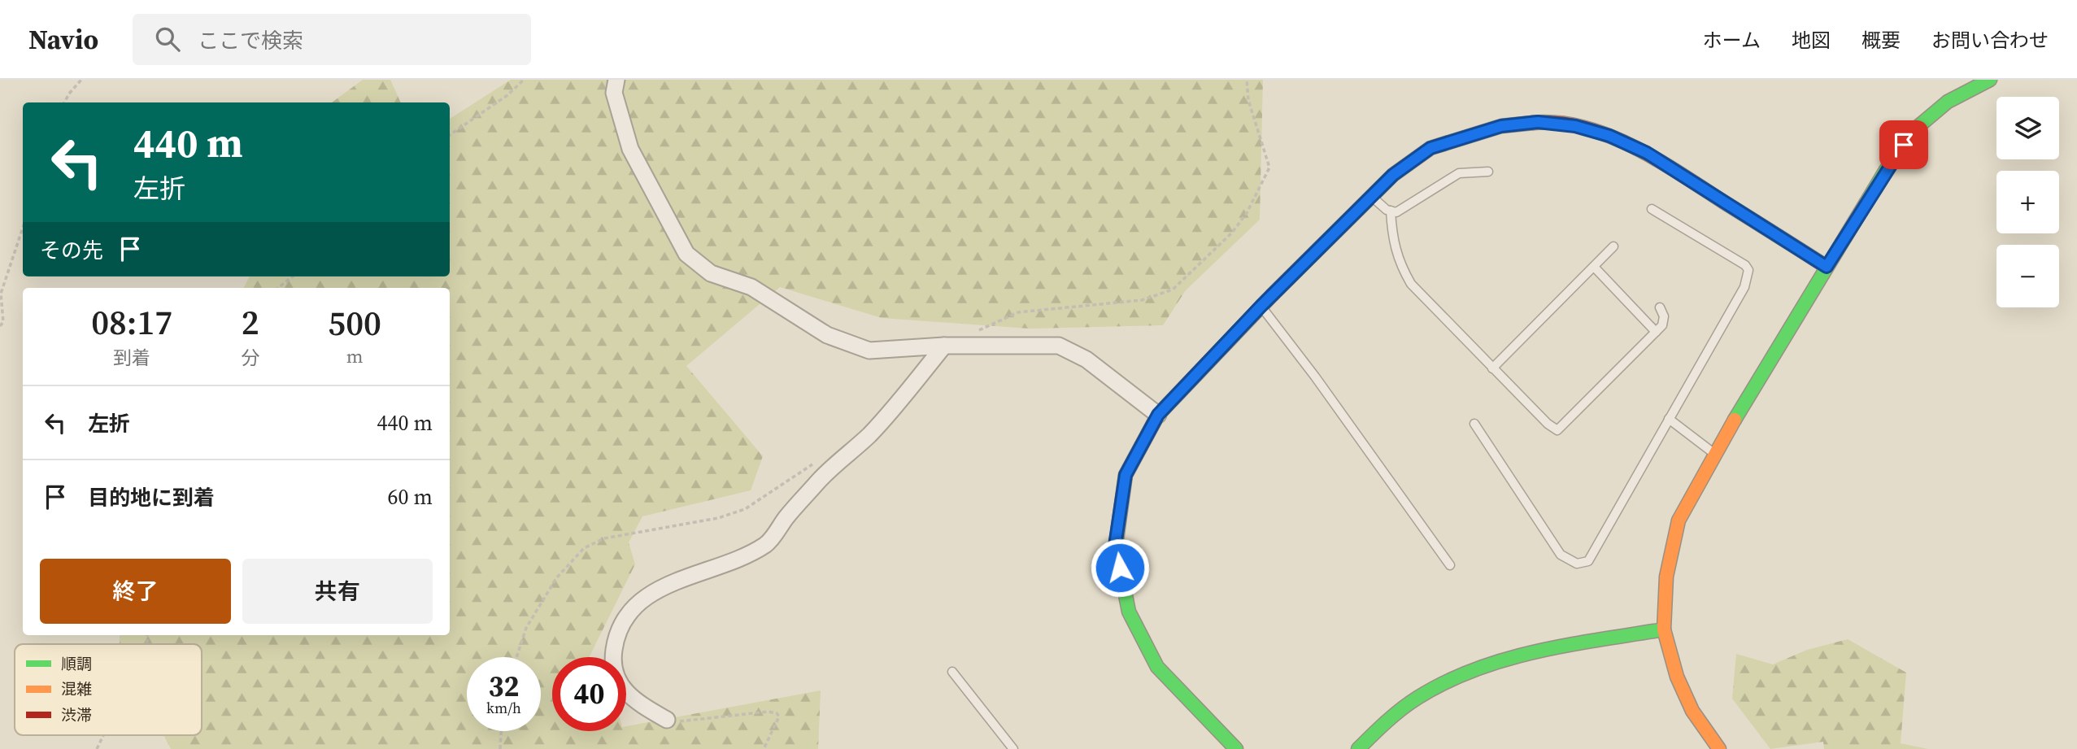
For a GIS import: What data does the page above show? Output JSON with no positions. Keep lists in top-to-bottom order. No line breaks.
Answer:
{"legend":["順調","混雑","渋滞"],"page":{"header":"Navio","search":"ここで検索","nav":["ホーム","地図","概要","お問い合わせ"],"map_buttons":["+","−"],"turn":["440 m","左折"],"then":"その先","eta":["08:17","到着","2","分","500","m"],"list":[{"name":"左折","value":"440 m"},{"name":"目的地に到着","value":"60 m"}],"buttons":["終了","共有"],"speed":"32 km/h","limit":"40"}}
